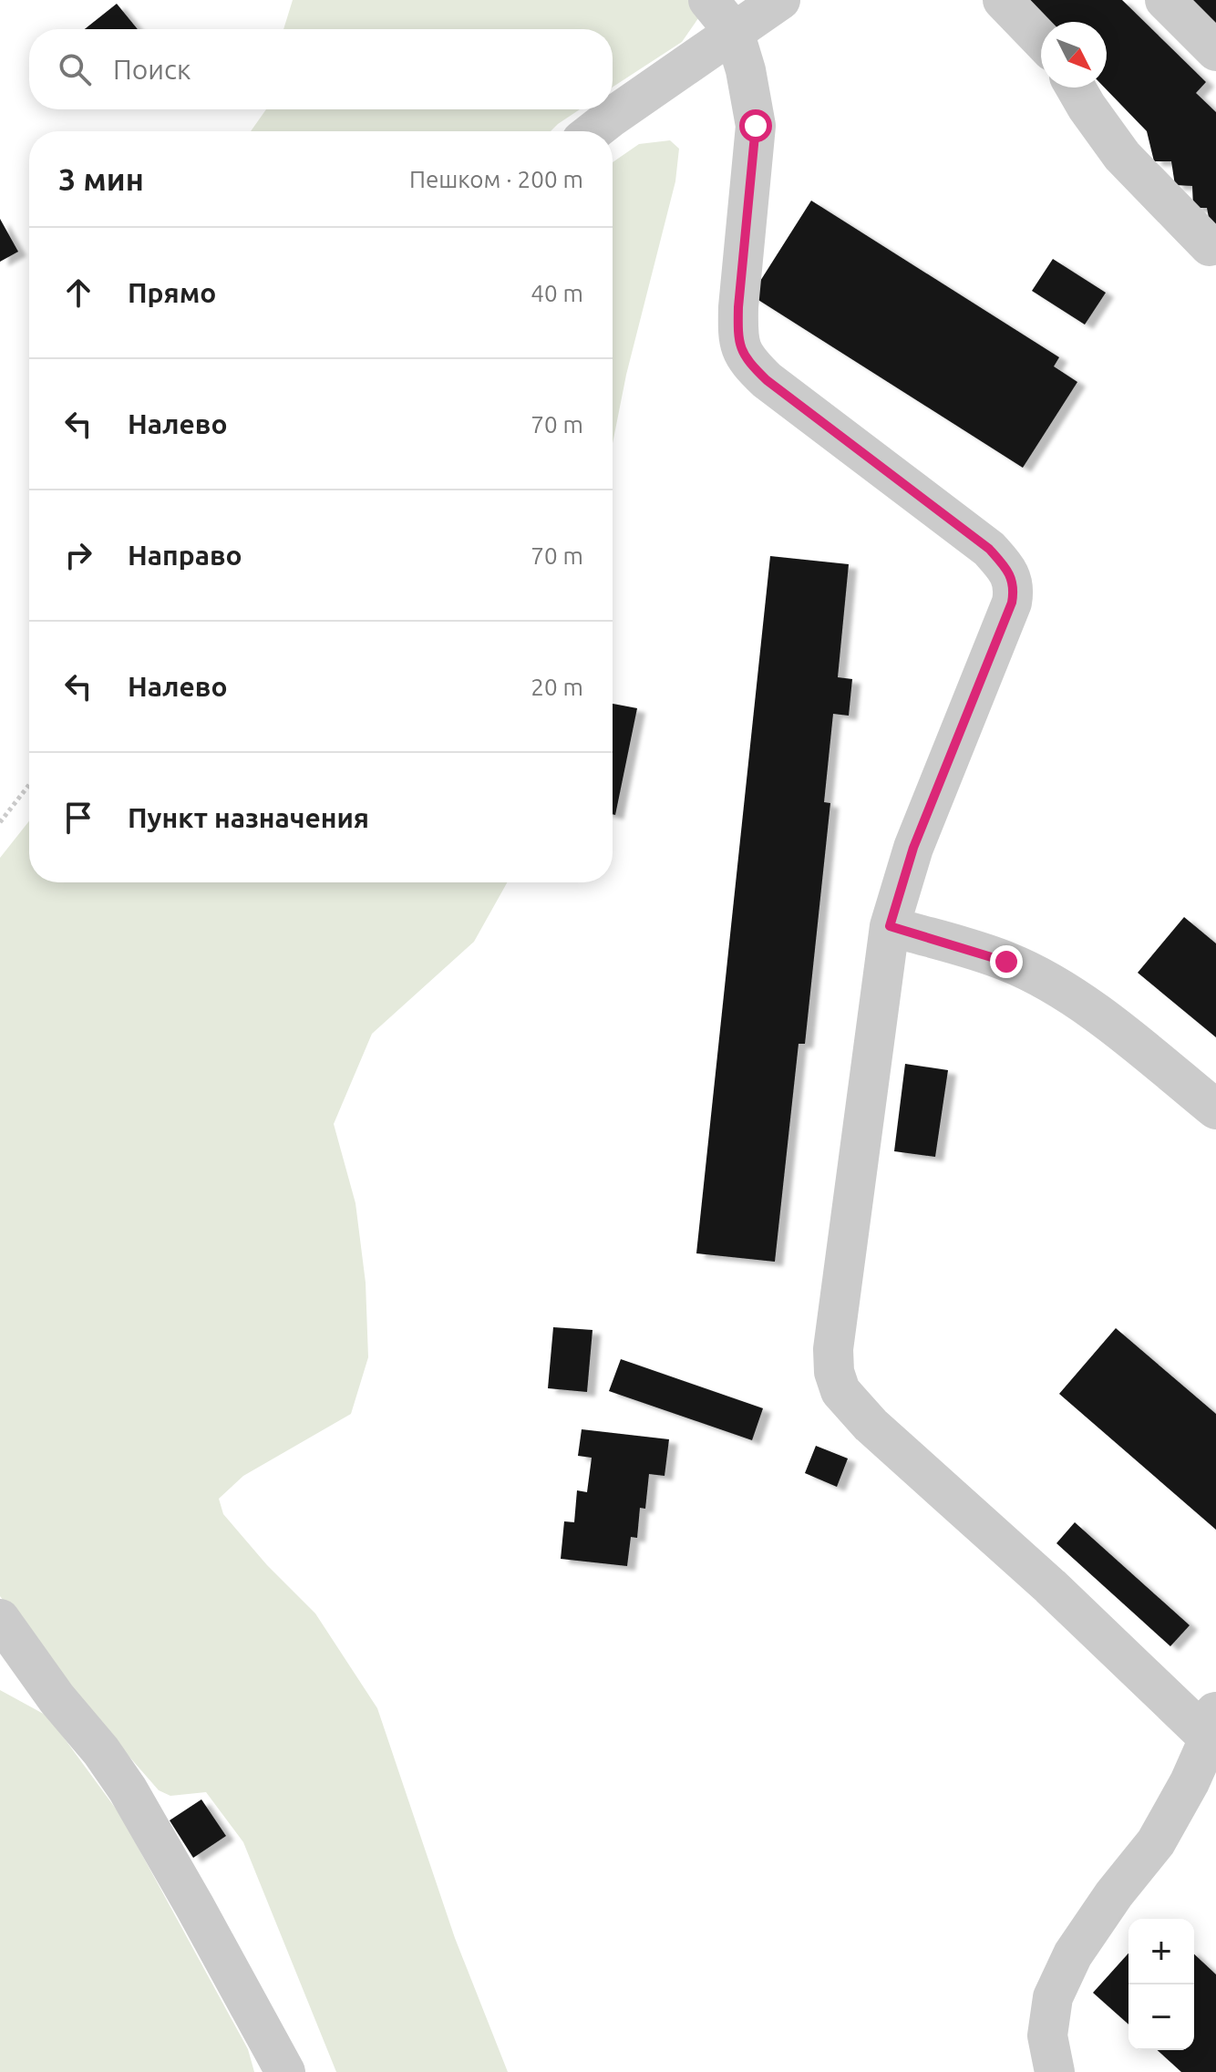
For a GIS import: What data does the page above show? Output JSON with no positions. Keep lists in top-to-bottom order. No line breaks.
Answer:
{"north":"bottom right","page":{"search":"Поиск","heading":["3 мин","Пешком · 200 m"],"list":[["Прямо","40 m"],["Налево","70 m"],["Направо","70 m"],["Налево","20 m"],"Пункт назначения"],"map_buttons":["+","−"]}}
